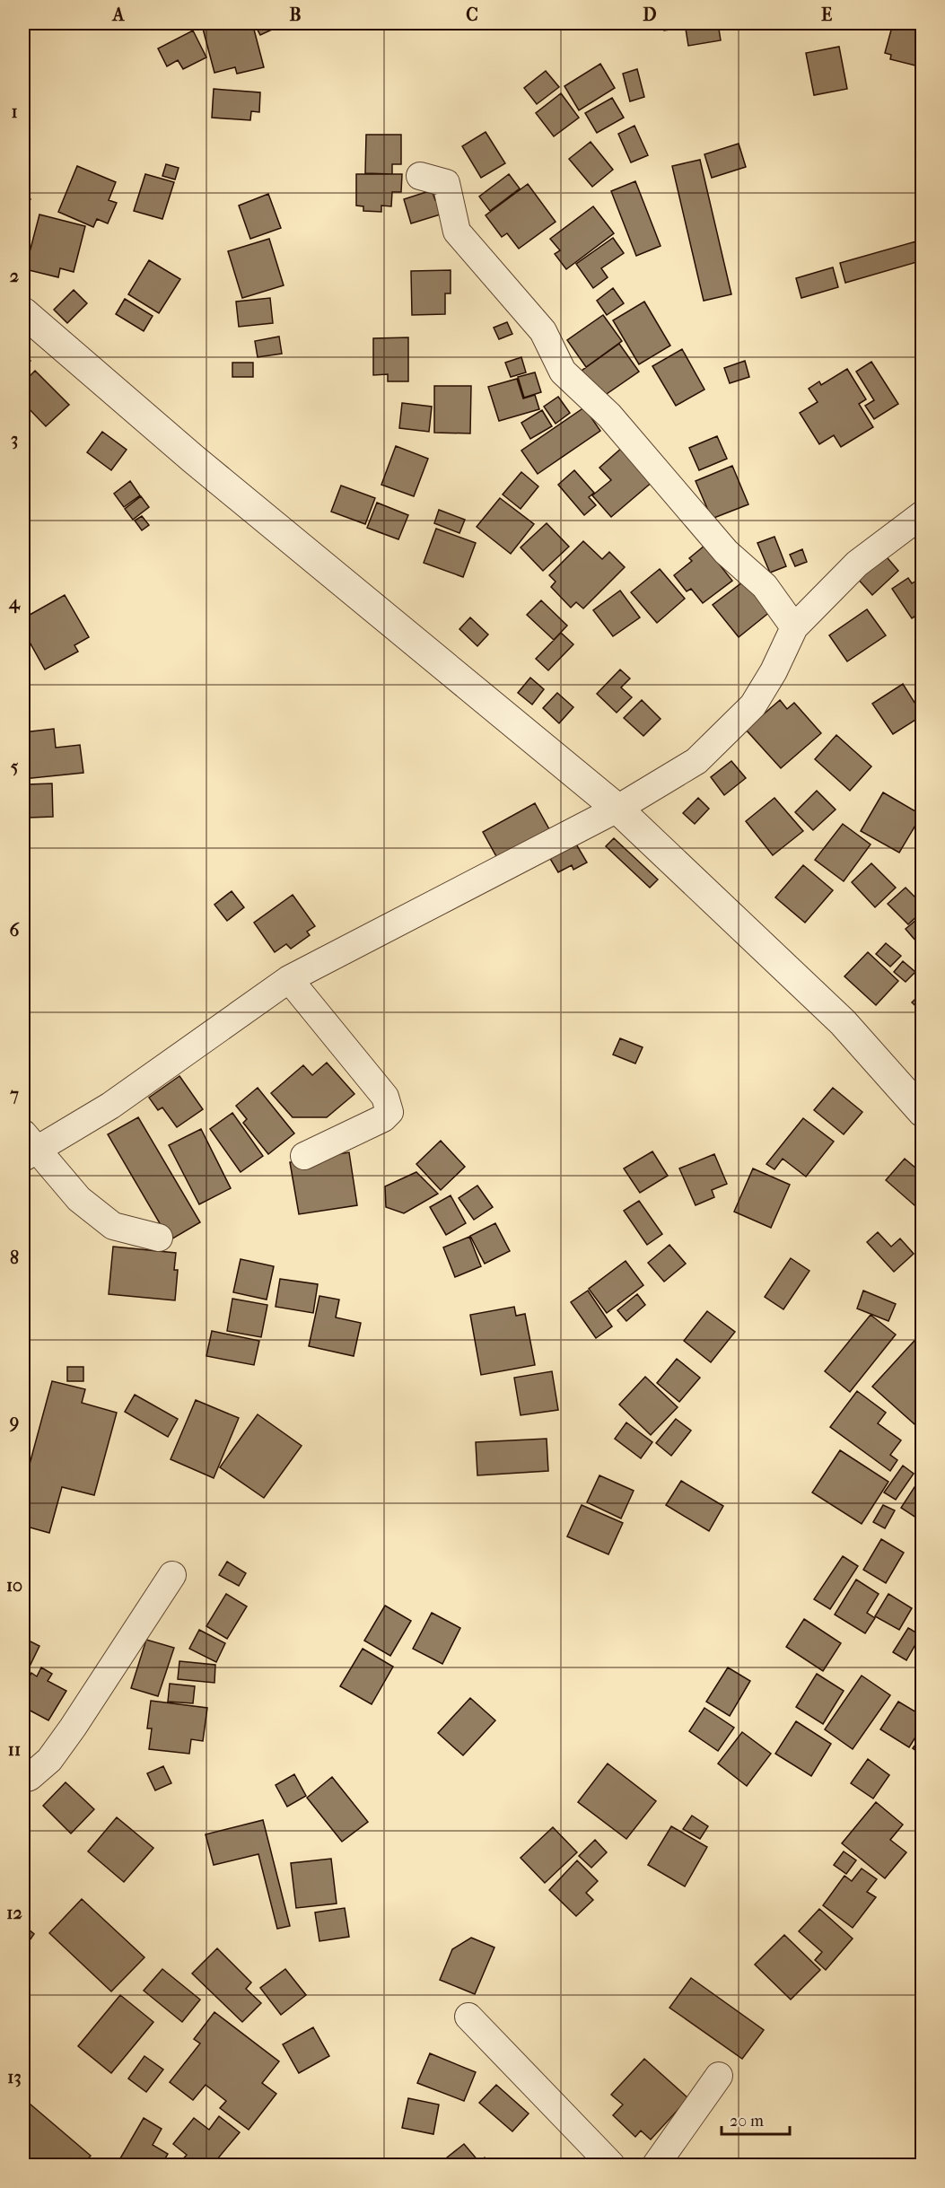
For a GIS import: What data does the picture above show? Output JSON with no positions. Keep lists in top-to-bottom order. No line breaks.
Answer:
{"scale_bar":"20 m","grid":{"columns":["A","B","C","D","E"],"rows":["1","2","3","4","5","6","7","8","9","10","11","12","13"]}}
